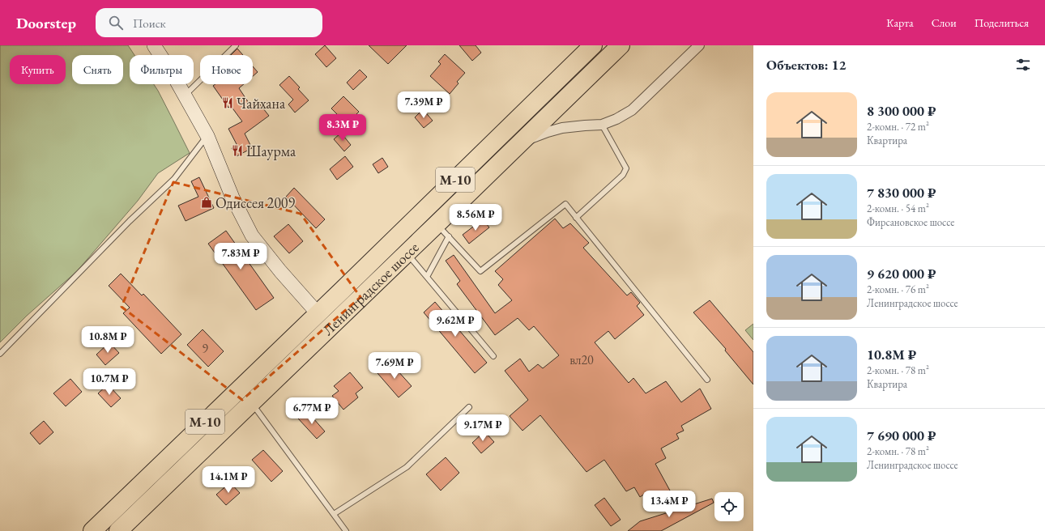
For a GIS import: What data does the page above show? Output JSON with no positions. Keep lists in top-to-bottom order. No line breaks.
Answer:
{"streets":{"highway":["М-10","Ленинградское шоссе"]},"places":{"restaurant":["Чайхана","Шаурма"],"shop":["Одиссея 2009"]},"house_numbers":["9","вл20"],"page":{"header":"Doorstep","search":"Поиск","nav":["Карта","Слои","Поделиться"],"heading":"Объектов: 12","chip":["Купить","Снять","Фильтры","Новое"],"list":[{"name":"8 300 000 ₽","note":"2-комн. · 72 m² · Квартира"},{"name":"7 830 000 ₽","note":"2-комн. · 54 m² · Фирсановское шоссе"},{"name":"9 620 000 ₽","note":"2-комн. · 76 m² · Ленинградское шоссе"},{"name":"10.8M ₽","note":"2-комн. · 78 m² · Квартира"},{"name":"7 690 000 ₽","note":"2-комн. · 78 m² · Ленинградское шоссе"}],"price":["7.39M ₽","8.3M ₽","8.56M ₽","7.83M ₽","9.62M ₽","10.8M ₽","7.69M ₽","10.7M ₽","6.77M ₽","9.17M ₽","14.1M ₽","13.4M ₽"]}}
